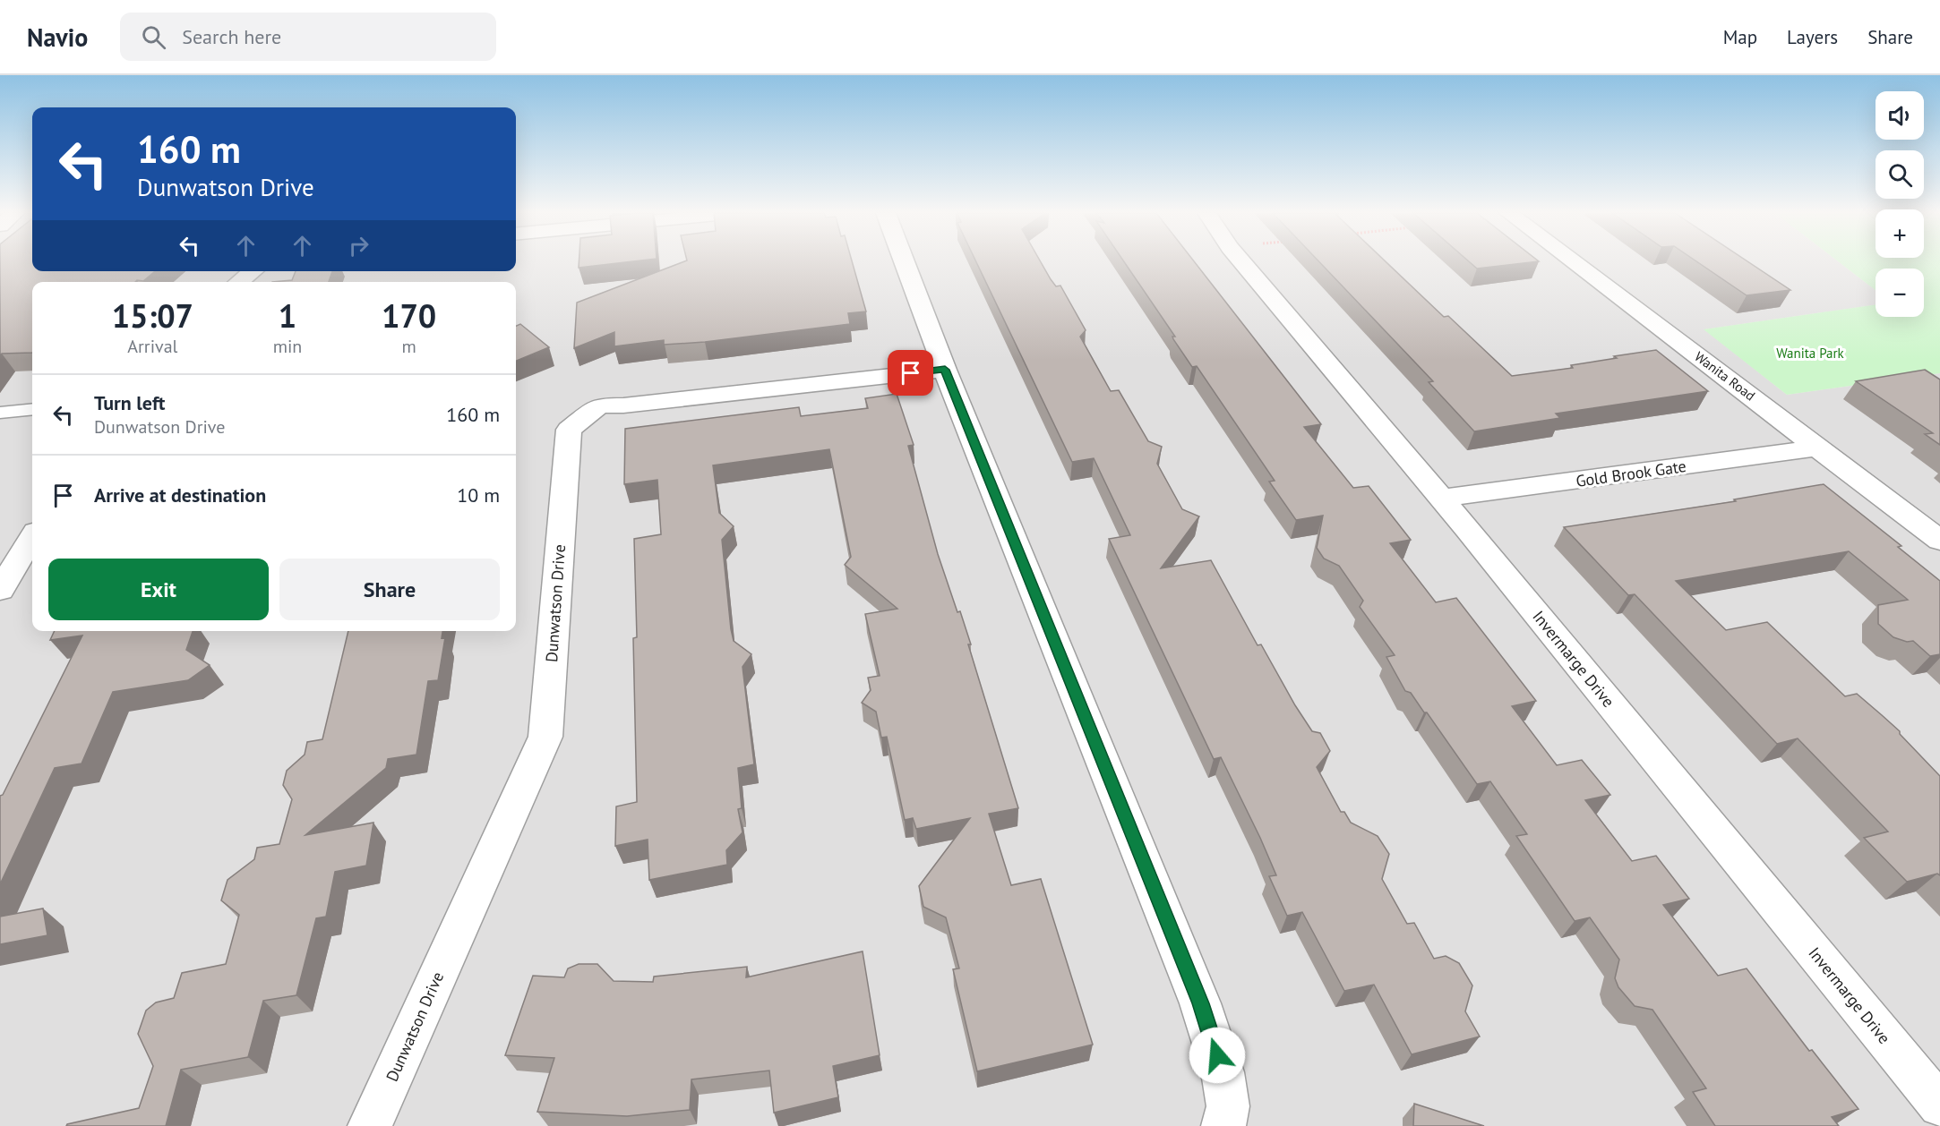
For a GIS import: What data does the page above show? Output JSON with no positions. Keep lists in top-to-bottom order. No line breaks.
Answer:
{"streets":{"street":["Wanita Road","Gold Brook Gate","Dunwatson Drive","Invermarge Drive"]},"crossings":[["Wanita Road","Gold Brook Gate"],["Gold Brook Gate","Invermarge Drive"]],"parks":["Wanita Park"],"page":{"header":"Navio","search":"Search here","nav":["Map","Layers","Share"],"map_buttons":["+","−"],"turn":["160 m","Dunwatson Drive"],"eta":["15:07","Arrival","1","min","170","m"],"list":[{"name":"Turn left","note":"Dunwatson Drive","value":"160 m"},{"name":"Arrive at destination","value":"10 m"}],"buttons":["Exit","Share"]}}
